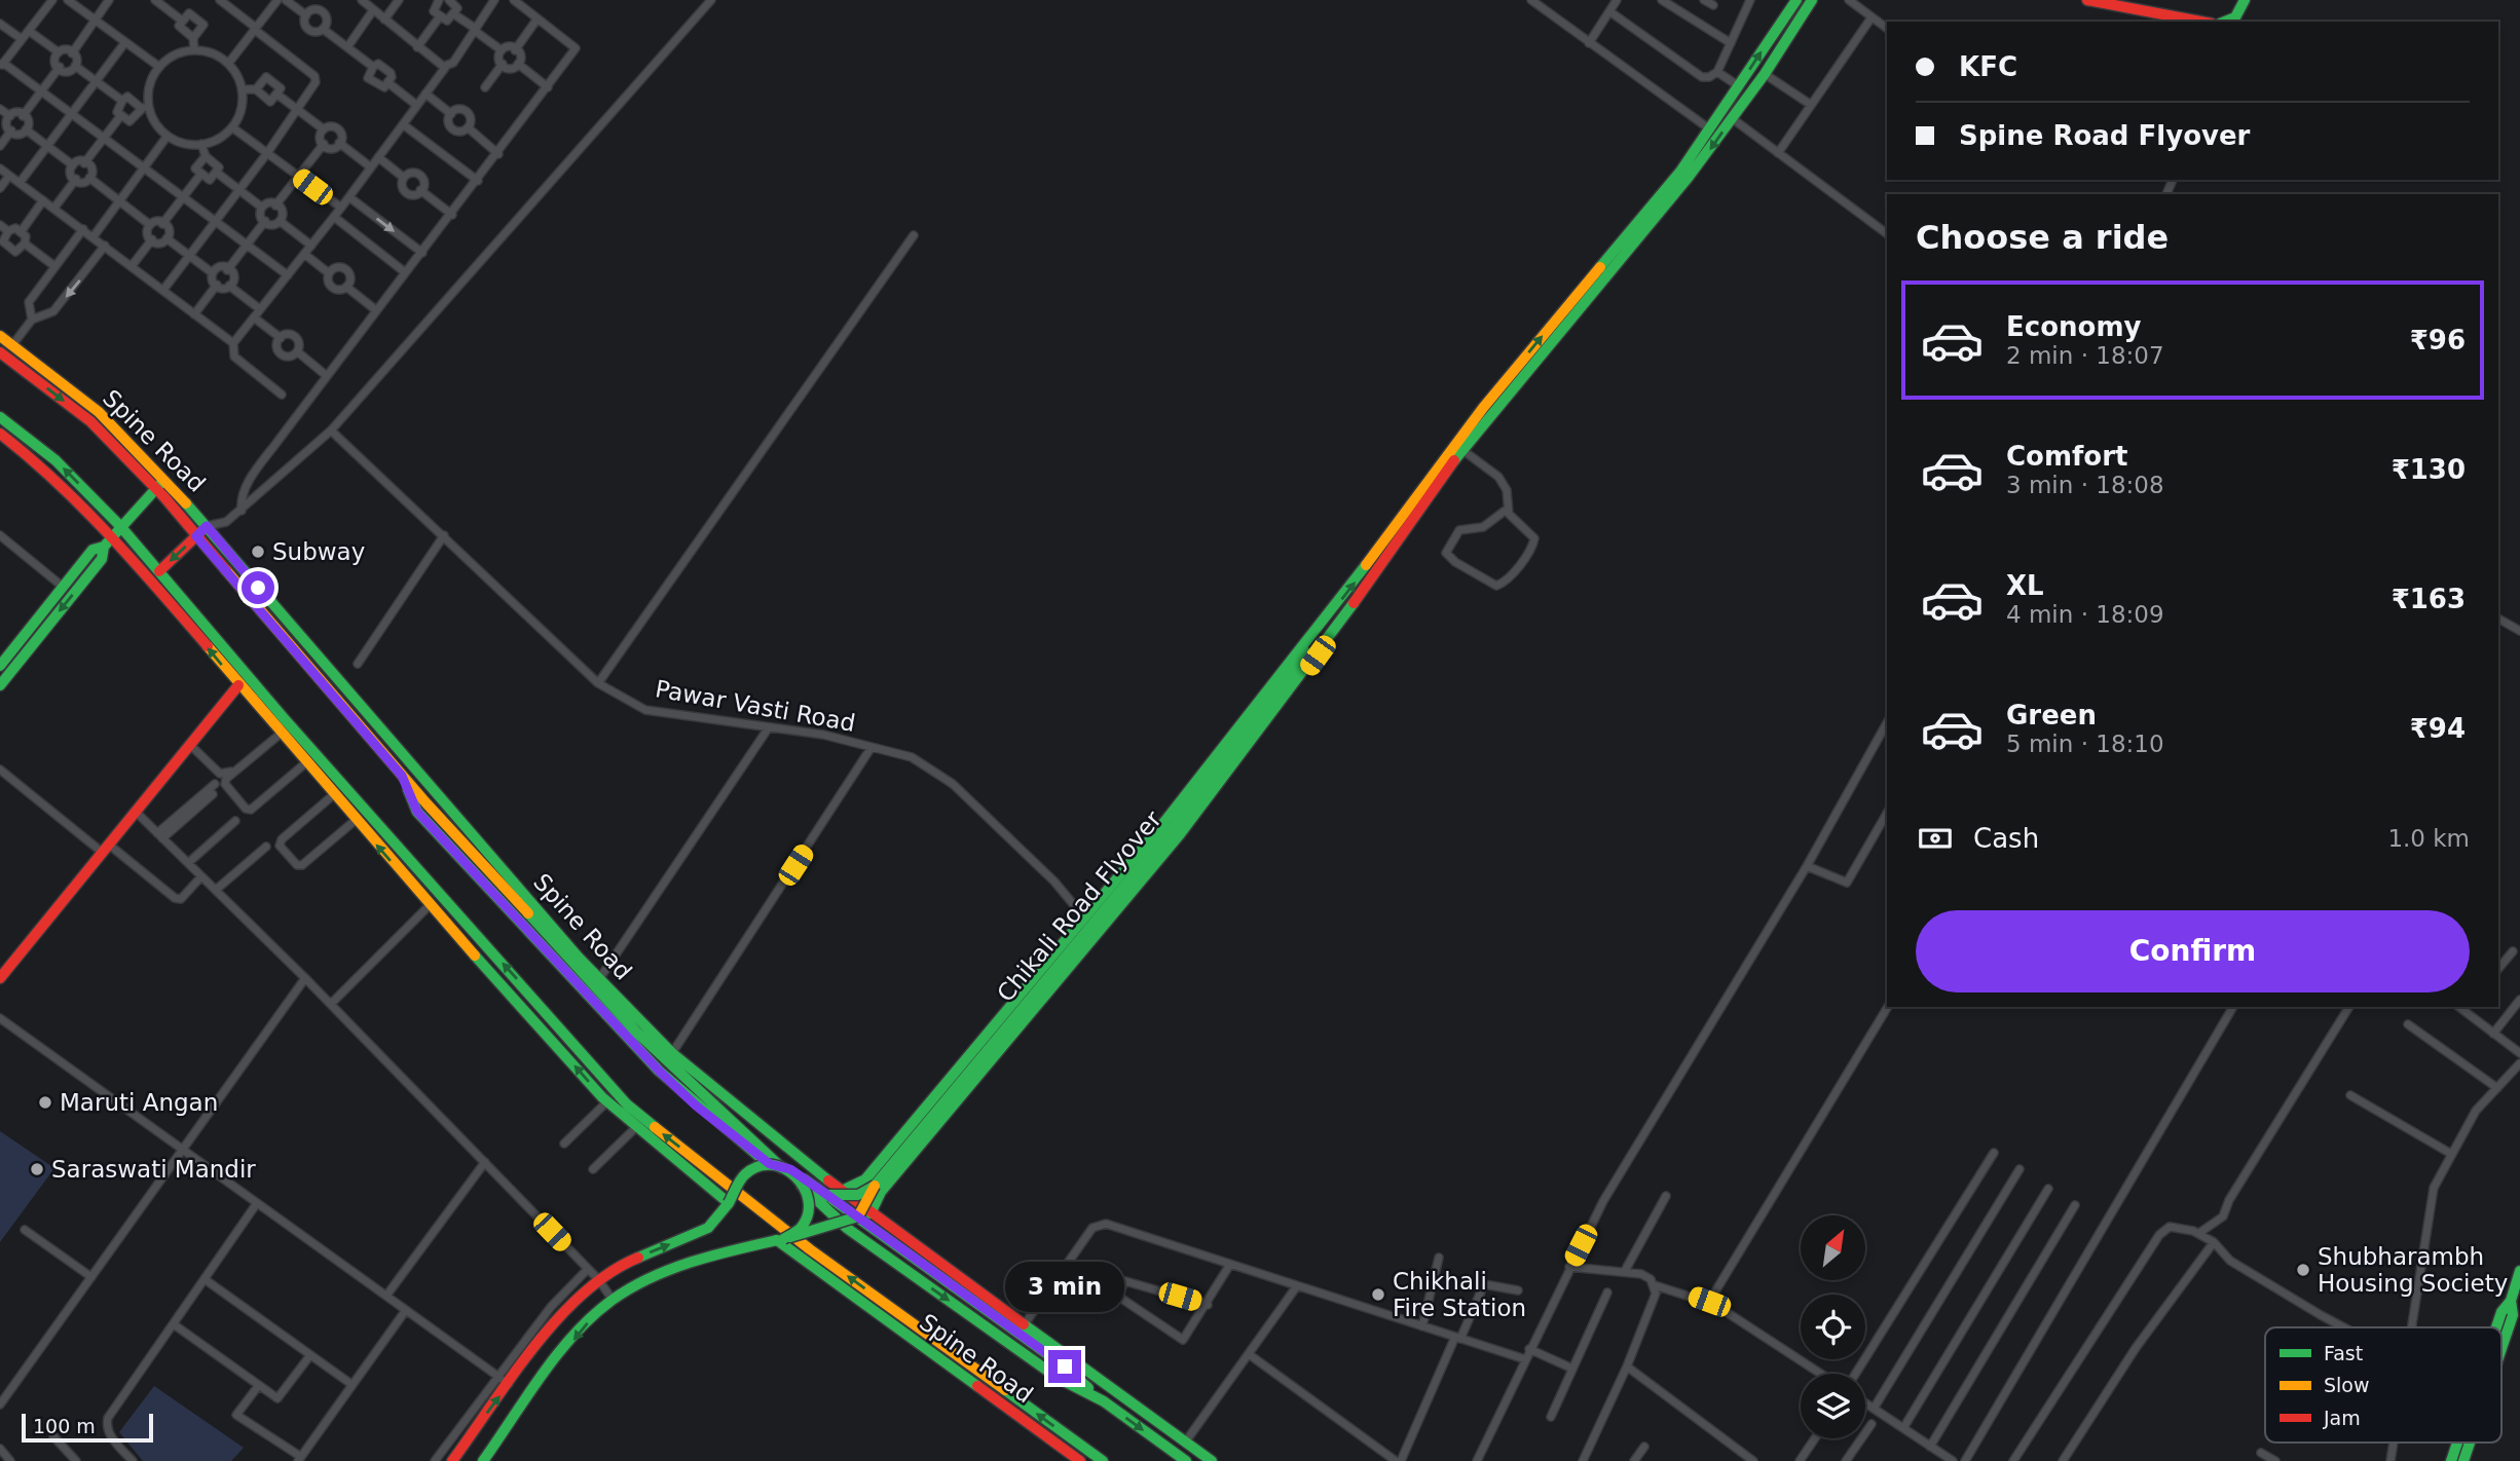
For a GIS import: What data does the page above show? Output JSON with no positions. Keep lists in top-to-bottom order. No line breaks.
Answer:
{"streets":{"main road":["Spine Road","Chikali Road Flyover"],"street":["Pawar Vasti Road"]},"places":["Subway","Maruti Angan","Saraswati Mandir","Shubharambh Housing Society","Chikhali Fire Station"],"legend":["Fast","Slow","Jam"],"scale_bar":"100 m","north":"top right","page":{"banner":["KFC","Spine Road Flyover"],"heading":"Choose a ride","list":[{"name":"Economy","note":"2 min · 18:07","value":"₹96"},{"name":"Comfort","note":"3 min · 18:08","value":"₹130"},{"name":"XL","note":"4 min · 18:09","value":"₹163"},{"name":"Green","note":"5 min · 18:10","value":"₹94"}],"pay":["Cash","1.0 km"],"buttons":"Confirm","bubble":"3 min","scale":"100 m"}}
